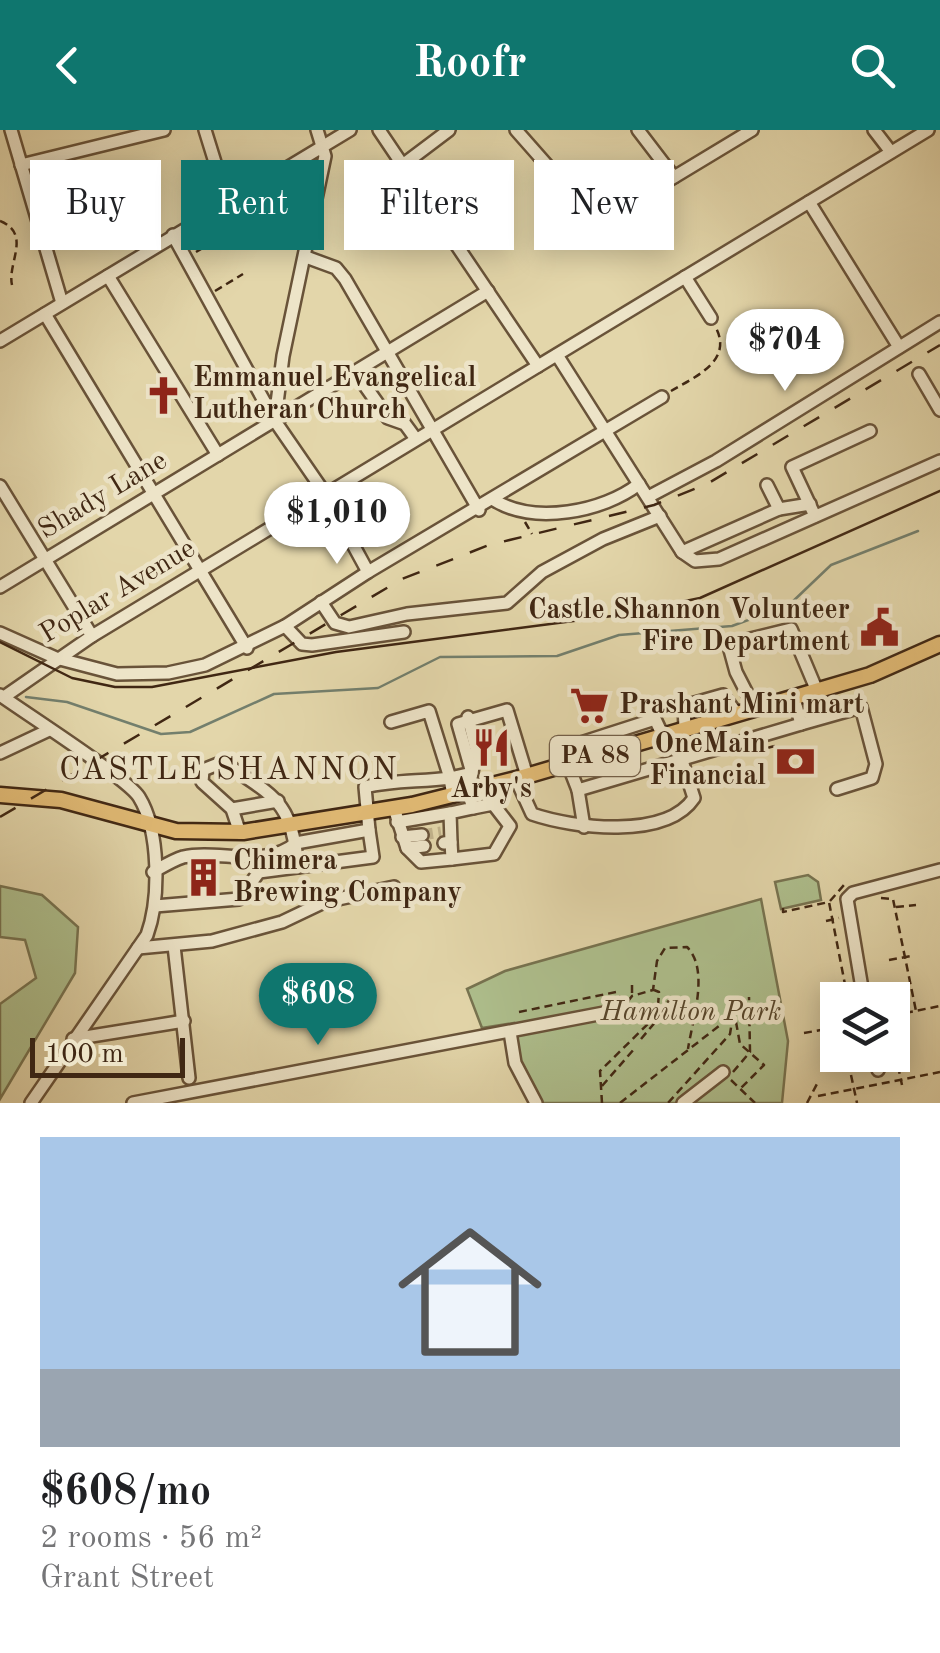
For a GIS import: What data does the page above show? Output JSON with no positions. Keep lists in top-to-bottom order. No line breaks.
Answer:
{"streets":{"main road":["PA 88"],"street":["Shady Lane","Poplar Avenue"]},"districts":["CASTLE SHANNON"],"parks":["Hamilton Park"],"places":{"church":["Emmanuel Evangelical Lutheran Church"],"public building":["Castle Shannon Volunteer Fire Department"],"supermarket":["Prashant Mini mart"],"restaurant":["Arby's"],"bank":["OneMain Financial"],"building":["Chimera Brewing Company"]},"scale_bar":"100 m","page":{"header":"Roofr","chip":["Buy","Rent","Filters","New"],"price":["$704","$1,010","$608"],"scale":"100 m","list":[{"name":"$608/mo","note":"2 rooms · 56 m² · Grant Street"}]}}
